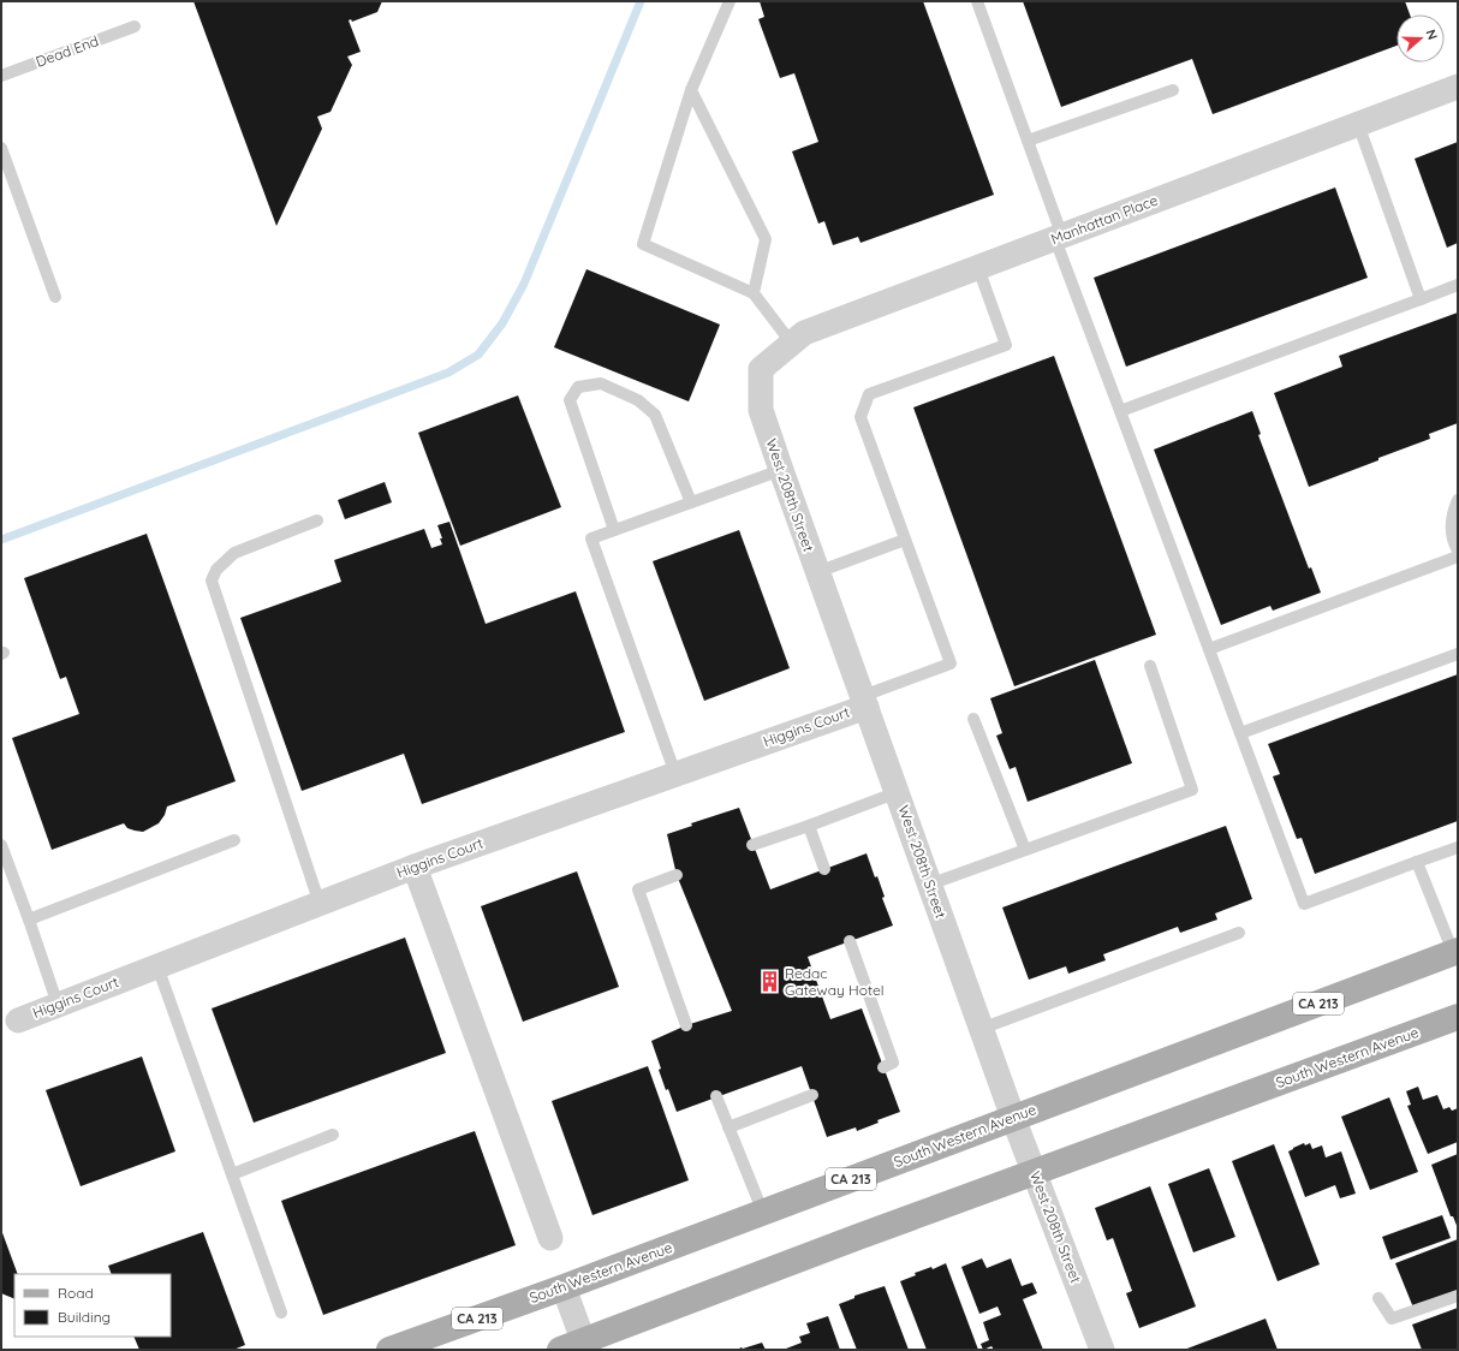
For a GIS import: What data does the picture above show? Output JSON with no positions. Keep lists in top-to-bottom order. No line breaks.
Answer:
{"streets":{"main road":["CA 213","South Western Avenue"],"street":["Manhattan Place","West 208th Street","Higgins Court"],"lane":["Dead End"]},"crossings":[["Manhattan Place","West 208th Street"],["West 208th Street","Higgins Court"],["West 208th Street","South Western Avenue"]],"places":{"building":["Redac Gateway Hotel"]},"legend":["Road","Building"],"north":"right"}
